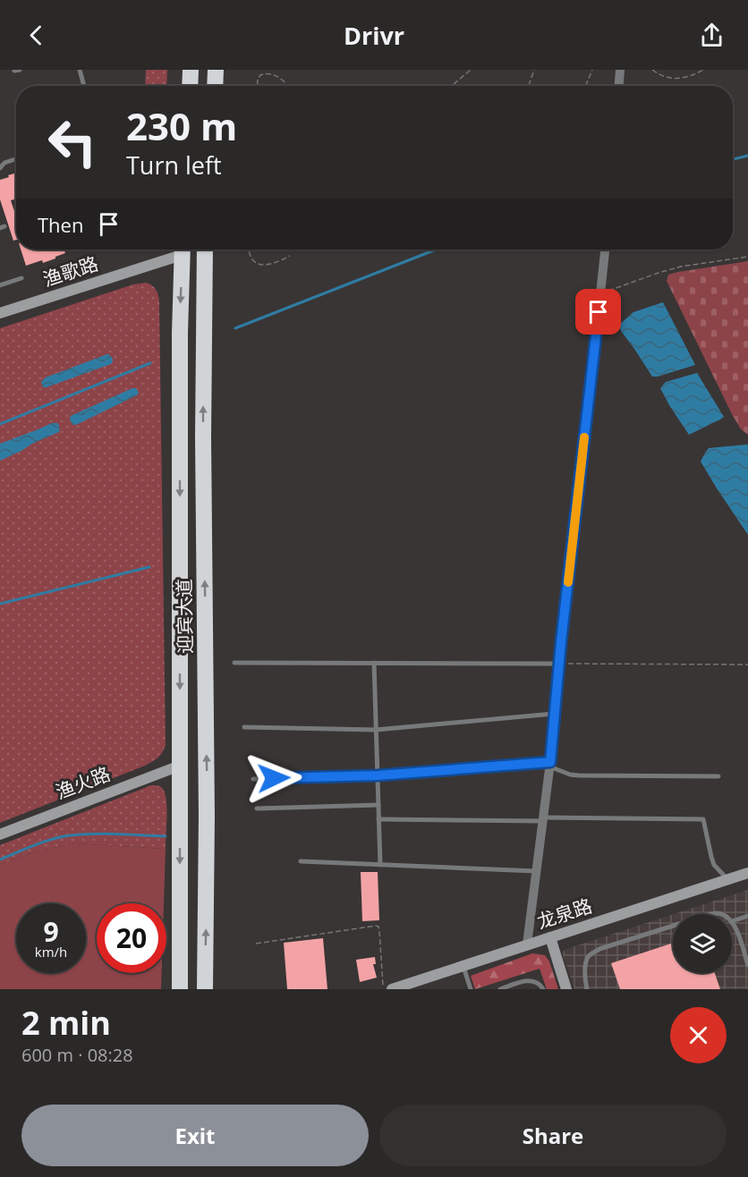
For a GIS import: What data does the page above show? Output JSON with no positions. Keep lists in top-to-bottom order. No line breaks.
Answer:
{"streets":{"highway":["迎宾大道"],"street":["渔歌路","渔火路","龙泉路"]},"crossings":[["迎宾大道","渔火路"]],"page":{"header":"Drivr","turn":["230 m","Turn left"],"then":"Then","speed":"9 km/h","limit":"20","heading":["2 min","600 m · 08:28"],"buttons":["Exit","Share"]}}
